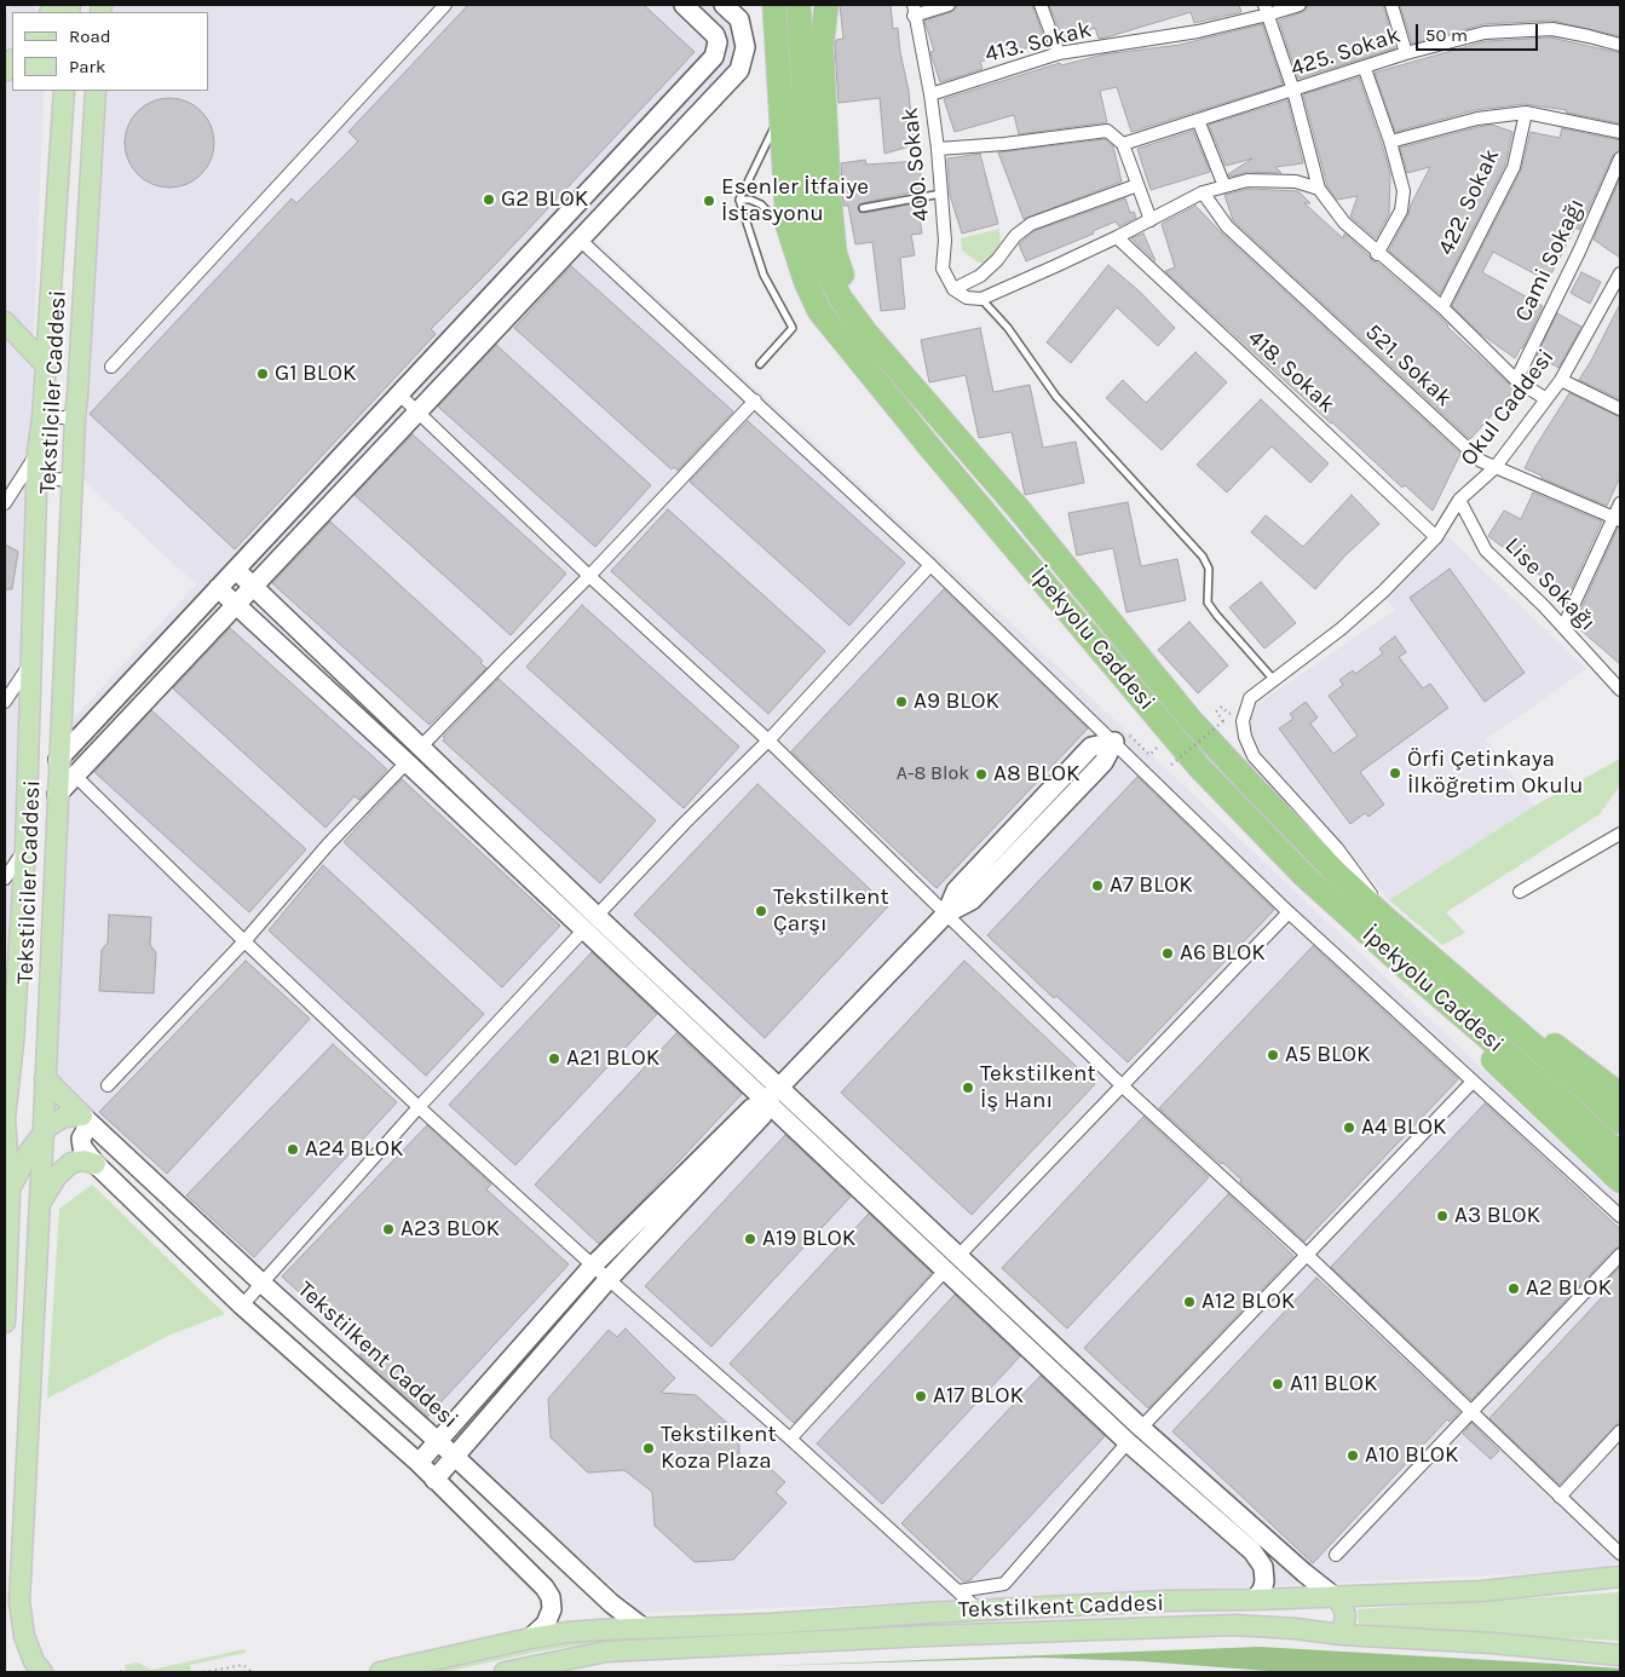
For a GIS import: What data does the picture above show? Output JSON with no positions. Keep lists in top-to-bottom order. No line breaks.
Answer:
{"streets":{"highway":["İpekyolu Caddesi"],"main road":["Tekstilciler Caddesi","Tekstilkent Caddesi"],"street":["413. Sokak","425. Sokak","400. Sokak","422. Sokak","Cami Sokağı","521. Sokak","418. Sokak","Okul Caddesi","Lise Sokağı"]},"crossings":[["413. Sokak","400. Sokak"],["521. Sokak","Okul Caddesi"],["418. Sokak","Okul Caddesi"],["Okul Caddesi","Lise Sokağı"],["Okul Caddesi","İpekyolu Caddesi"]],"places":["G2 BLOK","Esenler İtfaiye İstasyonu","G1 BLOK","A9 BLOK","Örfi Çetinkaya İlköğretim Okulu","A8 BLOK","A7 BLOK","Tekstilkent Çarşı","A6 BLOK","A5 BLOK","A21 BLOK","Tekstilkent İş Hanı","A4 BLOK","A24 BLOK","A3 BLOK","A23 BLOK","A19 BLOK","A2 BLOK","A12 BLOK","A11 BLOK","A17 BLOK","Tekstilkent Koza Plaza","A10 BLOK"],"house_numbers":["A-8 Blok"],"legend":["Road","Park"],"scale_bar":"50 m"}
